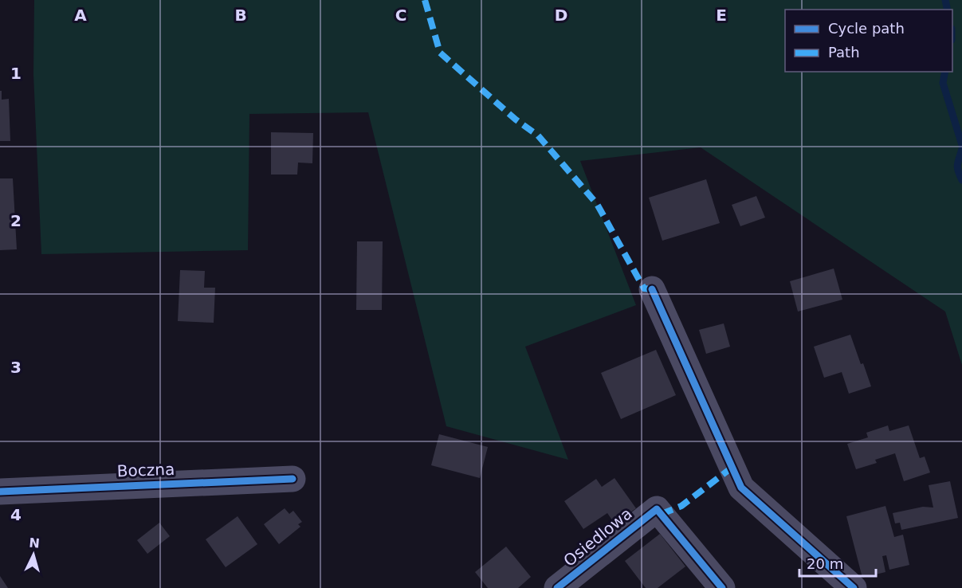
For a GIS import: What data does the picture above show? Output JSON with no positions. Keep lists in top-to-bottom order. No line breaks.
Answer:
{"streets":{"street":["Boczna","Osiedlowa"]},"legend":["Cycle path","Path"],"scale_bar":"20 m","north":"top","grid":{"columns":["A","B","C","D","E"],"rows":["1","2","3","4"]}}
